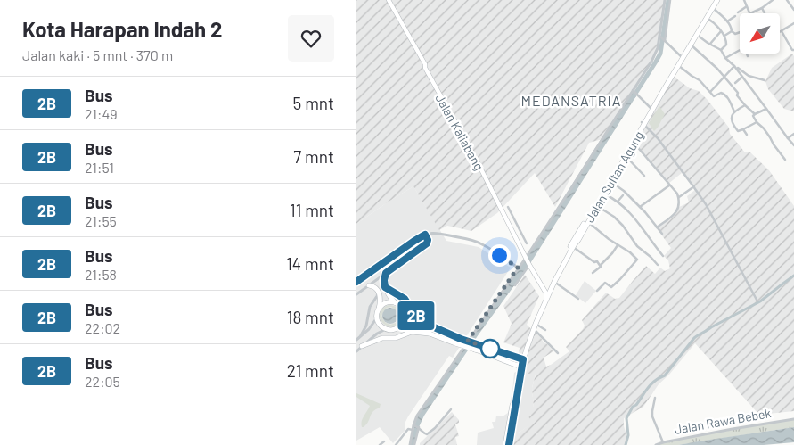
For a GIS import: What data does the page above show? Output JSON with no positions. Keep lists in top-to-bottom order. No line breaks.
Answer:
{"streets":{"highway":["Jalan Sultan Agung"],"main road":["Jalan Kaliabang"],"street":["Jalan Rawa Bebek"]},"crossings":[["Jalan Kaliabang","Jalan Sultan Agung"]],"districts":["MEDANSATRIA"],"lines":["bus line 2B"],"north":"bottom left","page":{"heading":["Kota Harapan Indah 2","Jalan kaki · 5 mnt · 370 m"],"on_map":"2B","list":[{"mark":"2B","name":"Bus","note":"21:49","value":"5 mnt"},{"mark":"2B","name":"Bus","note":"21:51","value":"7 mnt"},{"mark":"2B","name":"Bus","note":"21:55","value":"11 mnt"},{"mark":"2B","name":"Bus","note":"21:58","value":"14 mnt"},{"mark":"2B","name":"Bus","note":"22:02","value":"18 mnt"},{"mark":"2B","name":"Bus","note":"22:05","value":"21 mnt"}]}}
